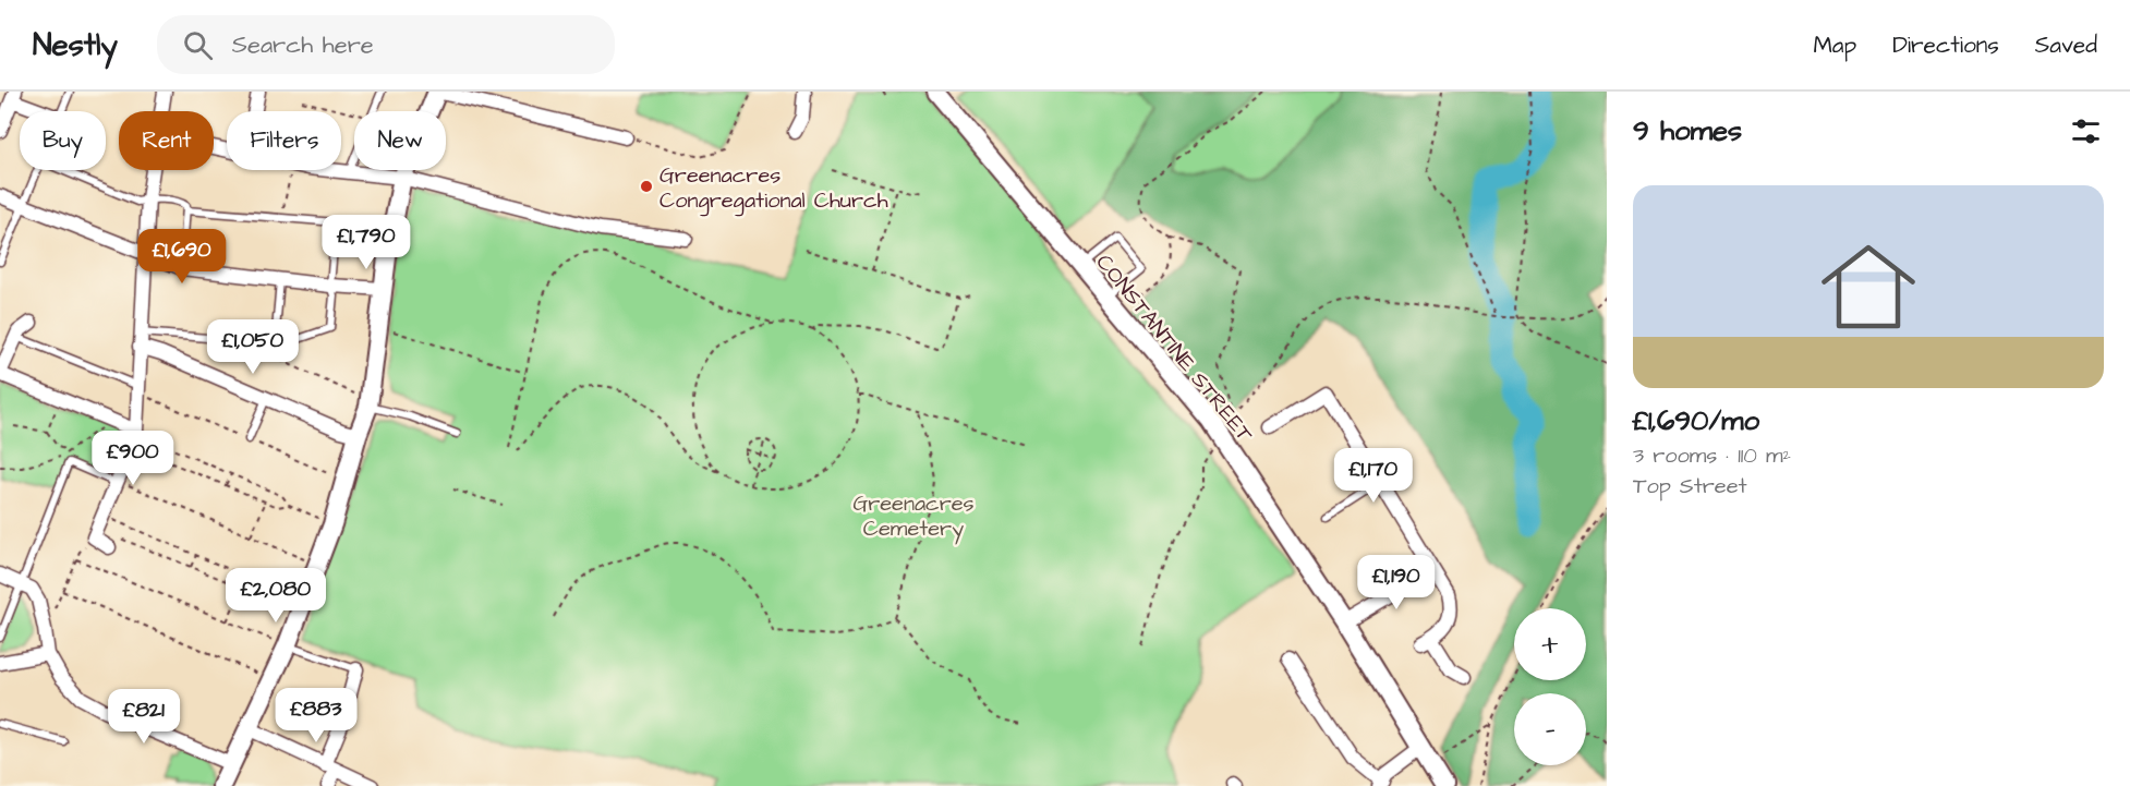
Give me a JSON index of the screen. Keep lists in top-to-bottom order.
{
  "streets": {
    "street": ["CONSTANTINE STREET"]
  },
  "parks": ["Greenacres Cemetery"],
  "places": ["Greenacres Congregational Church"],
  "page": {
    "header": "Nestly",
    "search": "Search here",
    "nav": ["Map", "Directions", "Saved"],
    "heading": "9 homes",
    "chip": [
      "Buy",
      "Rent",
      "Filters",
      "New"
    ],
    "list": [
      {
        "name": "£1,690/mo",
        "note": "3 rooms · 110 m² · Top Street"
      }
    ],
    "price": [
      "£1,790",
      "£1,690",
      "£1,050",
      "£900",
      "£1,170",
      "£1,190",
      "£2,080",
      "£883",
      "£821"
    ],
    "map_buttons": ["+", "−"]
  }
}
